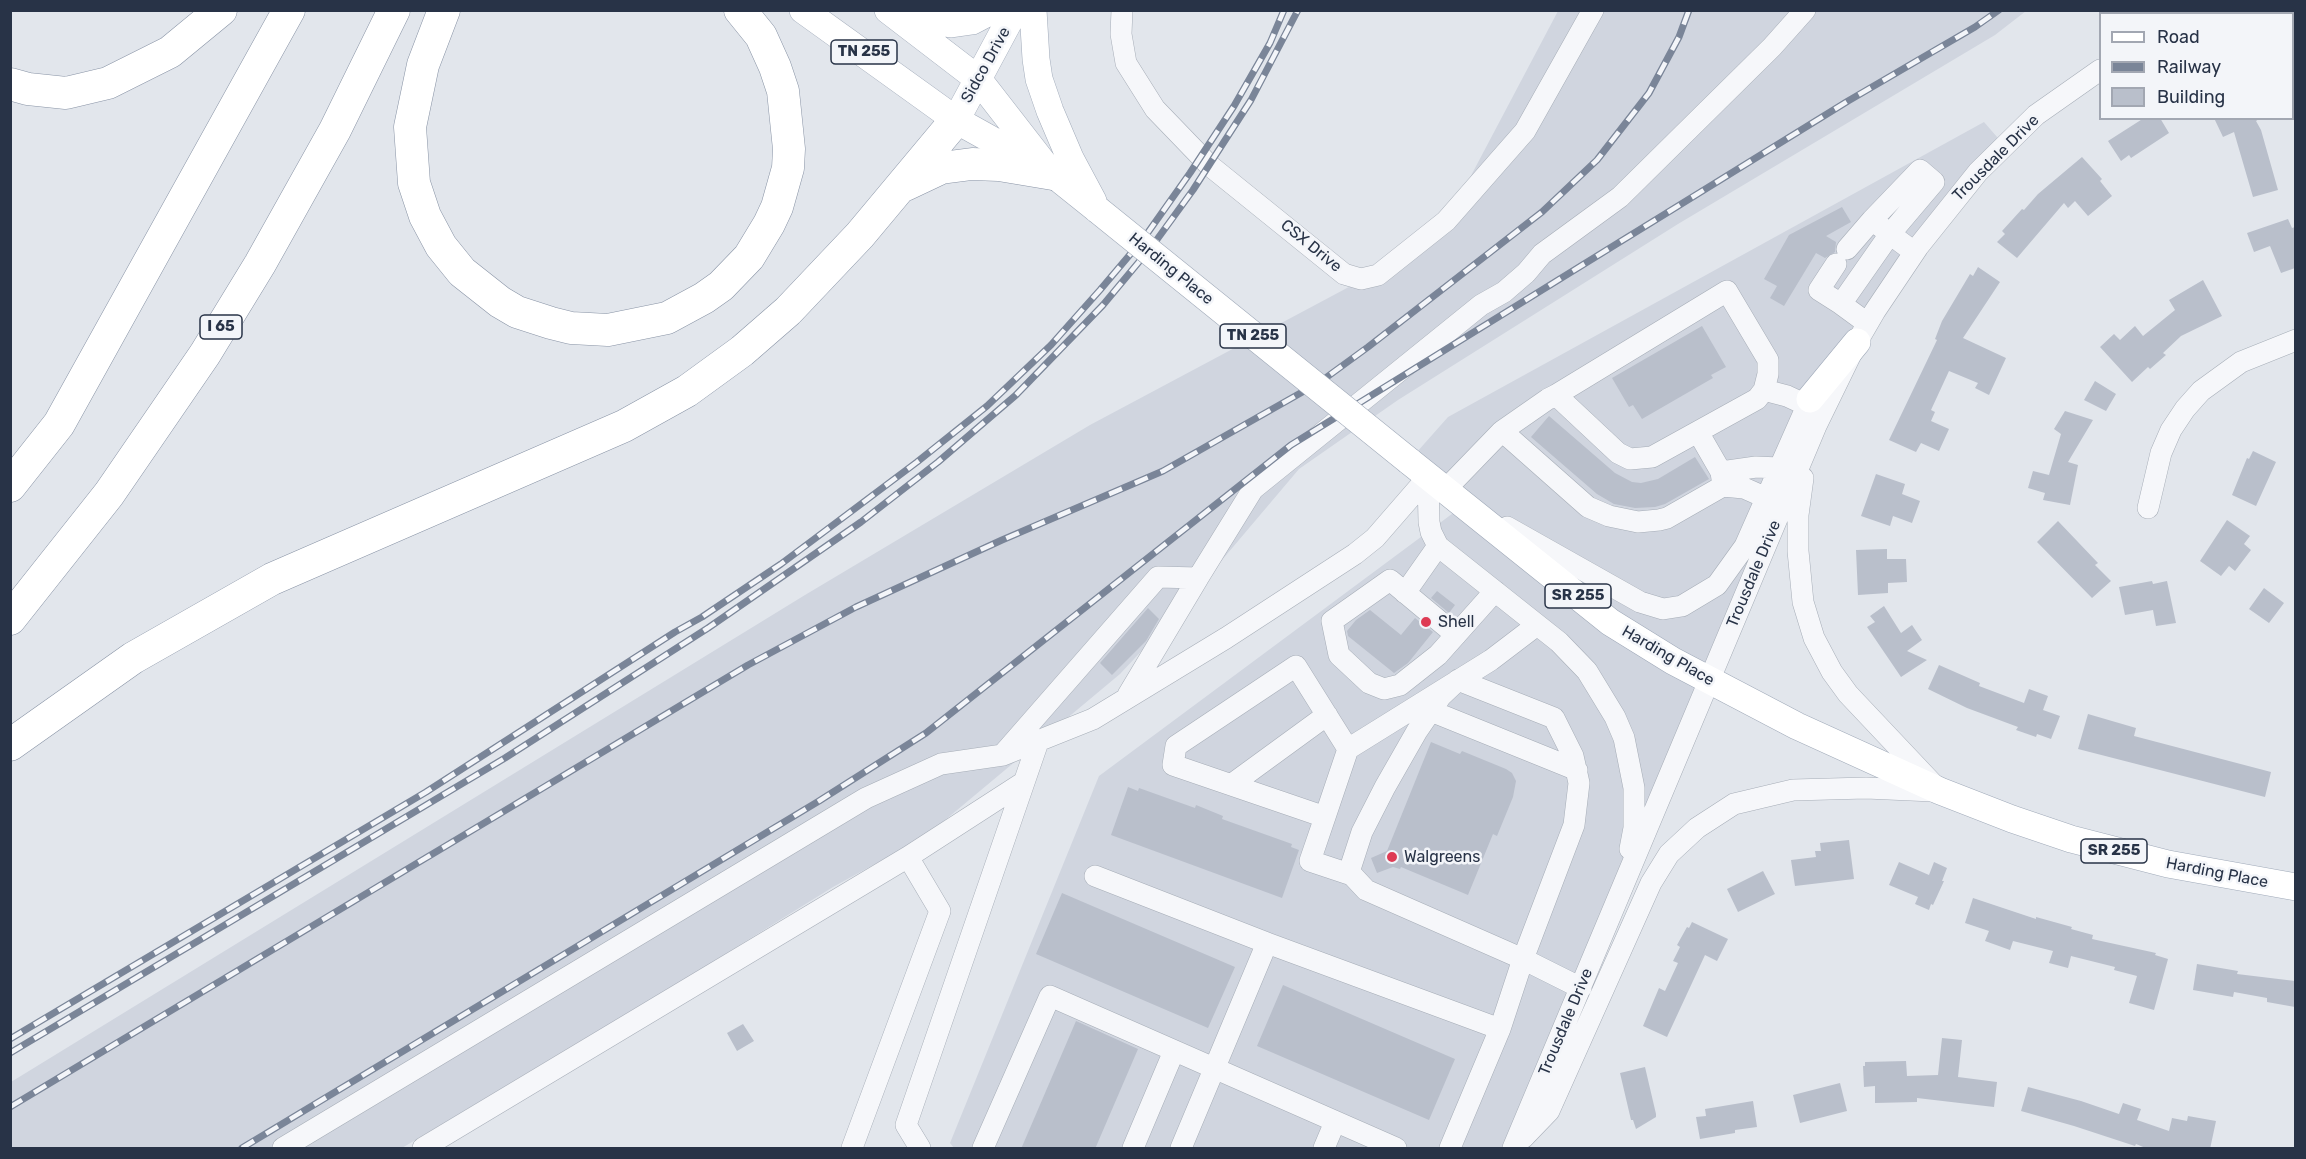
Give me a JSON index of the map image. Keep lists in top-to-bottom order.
{
  "streets": {
    "highway": ["I 65"],
    "main road": [
      "TN 255",
      "Sidco Drive",
      "Harding Place",
      "SR 255"
    ],
    "street": ["Trousdale Drive", "CSX Drive"]
  },
  "crossings": [
    ["TN 255", "Sidco Drive"],
    ["TN 255", "Harding Place"],
    ["Trousdale Drive", "Harding Place"]
  ],
  "places": ["Shell", "Walgreens"],
  "legend": ["Road", "Railway", "Building"]
}
